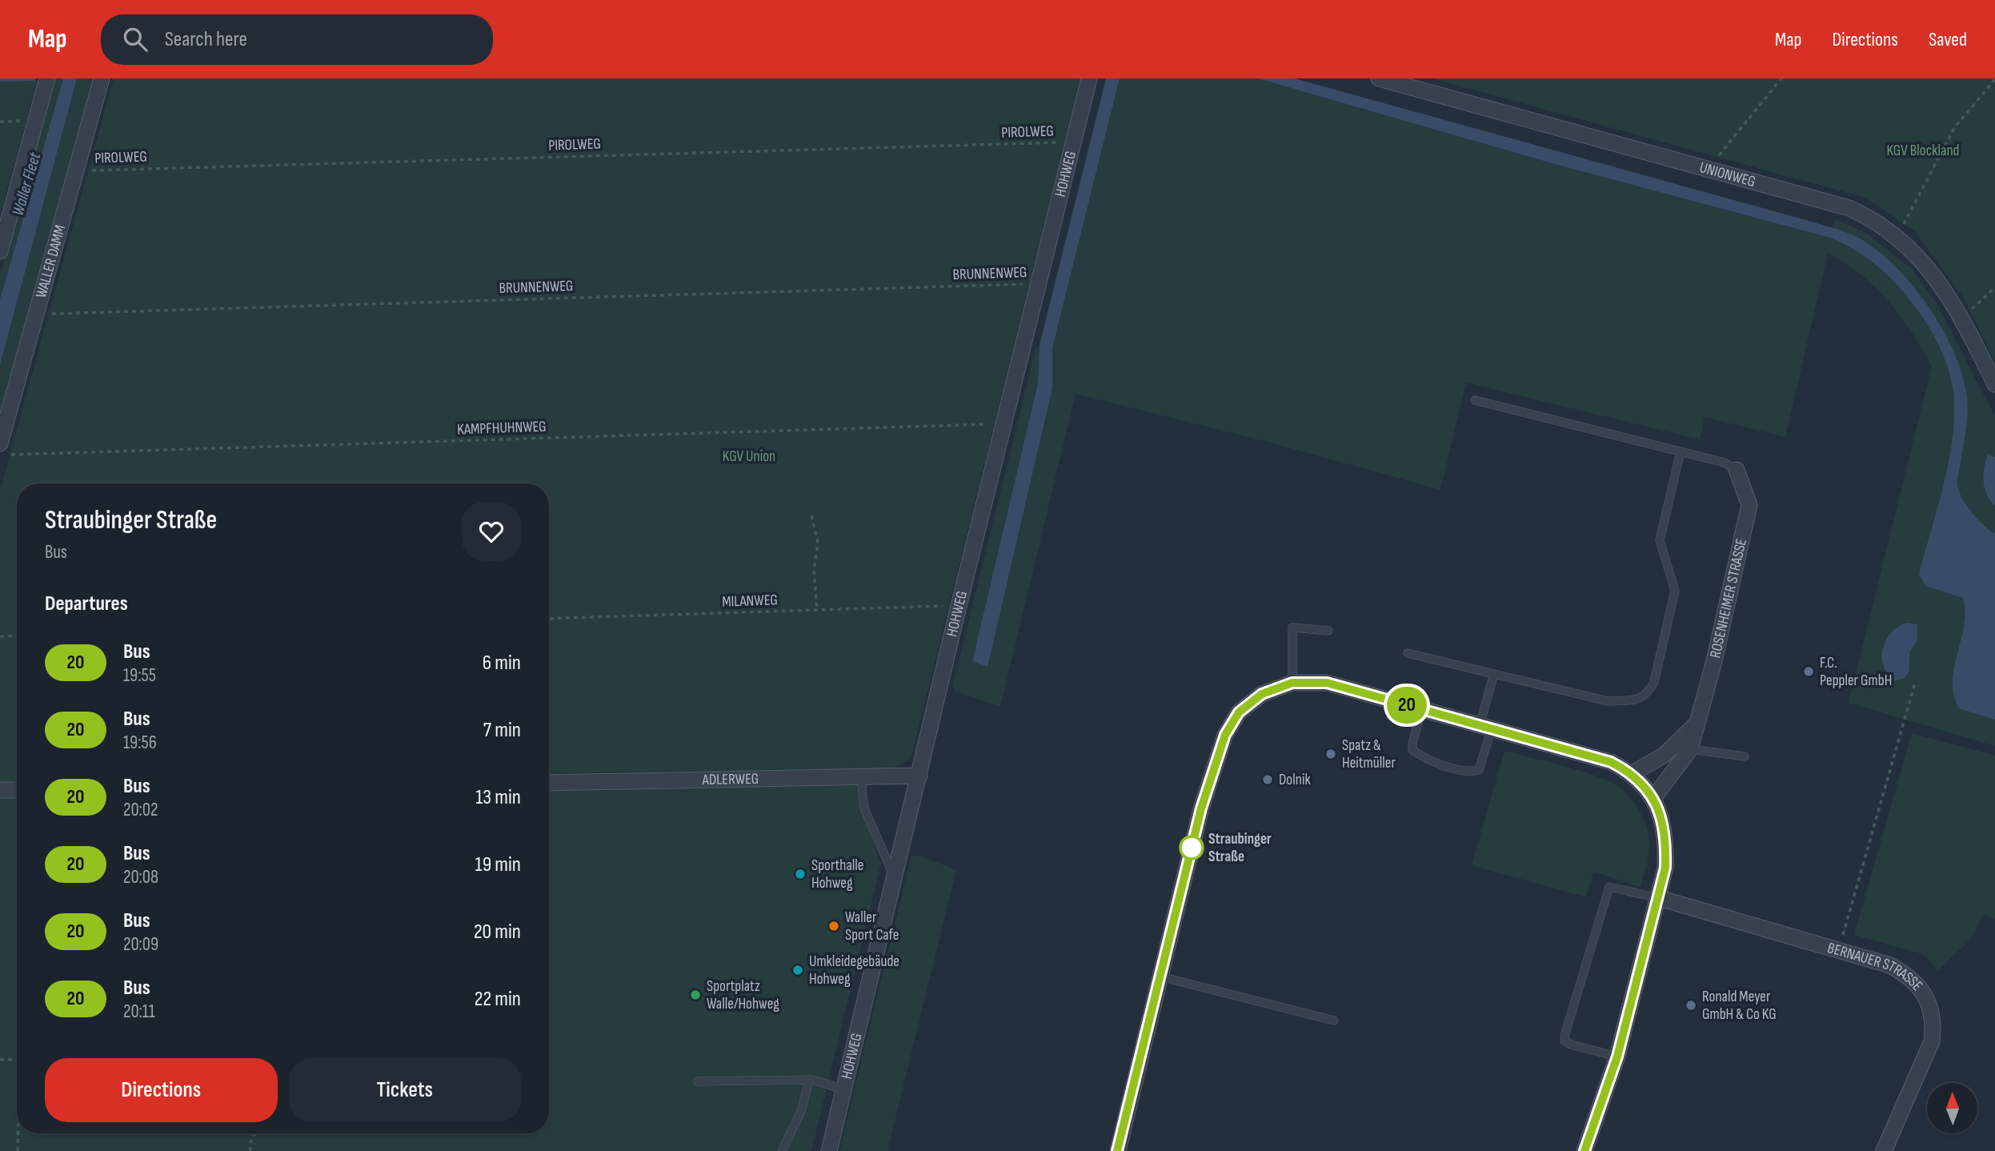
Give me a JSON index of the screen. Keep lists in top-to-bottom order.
{
  "streets": {
    "street": [
      "HOHWEG",
      "UNIONWEG",
      "WALLER DAMM",
      "ROSENHEIMER STRASSE",
      "ADLERWEG",
      "BERNAUER STRASSE"
    ],
    "path": [
      "PIROLWEG",
      "BRUNNENWEG",
      "KAMPFHUHNWEG",
      "MILANWEG"
    ]
  },
  "crossings": [
    ["PIROLWEG", "HOHWEG"],
    ["PIROLWEG", "WALLER DAMM"],
    ["HOHWEG", "BRUNNENWEG"],
    ["HOHWEG", "KAMPFHUHNWEG"],
    ["HOHWEG", "MILANWEG"],
    ["HOHWEG", "ADLERWEG"],
    ["WALLER DAMM", "BRUNNENWEG"],
    ["WALLER DAMM", "KAMPFHUHNWEG"]
  ],
  "water": ["Waller Fleet"],
  "parks": ["KGV Blockland", "KGV Union"],
  "places": [
    "F.C. Peppler GmbH",
    "Spatz & Heitmüller",
    "Dolnik",
    "Straubinger Straße",
    "Sporthalle Hohweg",
    "Waller Sport Cafe",
    "Umkleidegebäude Hohweg",
    "Sportplatz Walle/Hohweg",
    "Ronald Meyer GmbH & Co KG"
  ],
  "lines": ["bus line 20"],
  "north": "top",
  "page": {
    "header": "Map",
    "search": "Search here",
    "nav": ["Map", "Directions", "Saved"],
    "on_map": "20",
    "heading": [
      ["Straubinger Straße", "Bus"],
      "Departures"
    ],
    "list": [
      {
        "mark": "20",
        "name": "Bus",
        "note": "19:55",
        "value": "6 min"
      },
      {
        "mark": "20",
        "name": "Bus",
        "note": "19:56",
        "value": "7 min"
      },
      {
        "mark": "20",
        "name": "Bus",
        "note": "20:02",
        "value": "13 min"
      },
      {
        "mark": "20",
        "name": "Bus",
        "note": "20:08",
        "value": "19 min"
      },
      {
        "mark": "20",
        "name": "Bus",
        "note": "20:09",
        "value": "20 min"
      },
      {
        "mark": "20",
        "name": "Bus",
        "note": "20:11",
        "value": "22 min"
      }
    ],
    "buttons": ["Directions", "Tickets"]
  }
}
